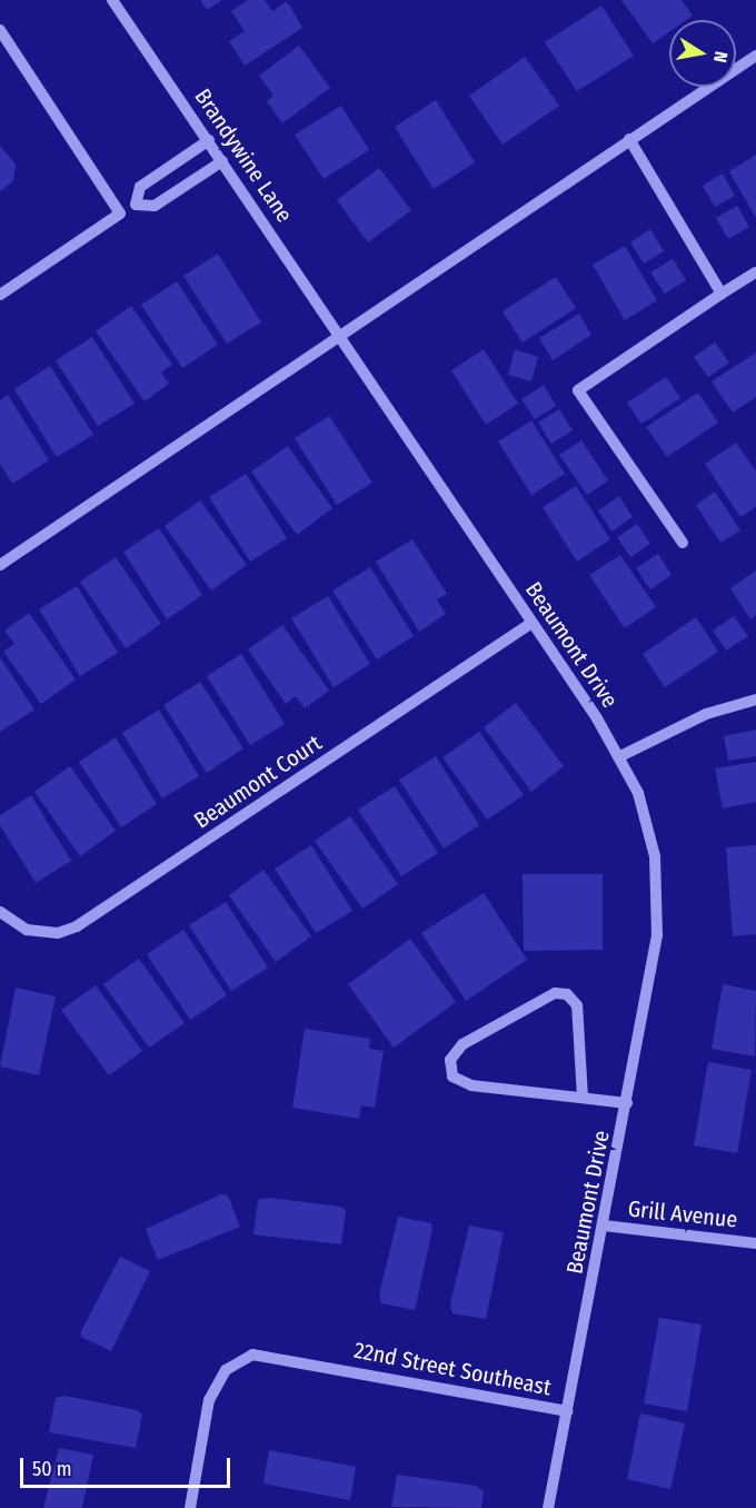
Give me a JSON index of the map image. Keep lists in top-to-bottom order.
{
  "streets": {
    "street": [
      "Brandywine Lane",
      "Beaumont Drive",
      "Beaumont Court",
      "Grill Avenue",
      "22nd Street Southeast"
    ]
  },
  "crossings": [
    ["Brandywine Lane", "Beaumont Drive"],
    ["Beaumont Drive", "Beaumont Court"],
    ["Beaumont Drive", "Grill Avenue"],
    ["Beaumont Drive", "22nd Street Southeast"]
  ],
  "scale_bar": "50 m",
  "north": "right"
}
